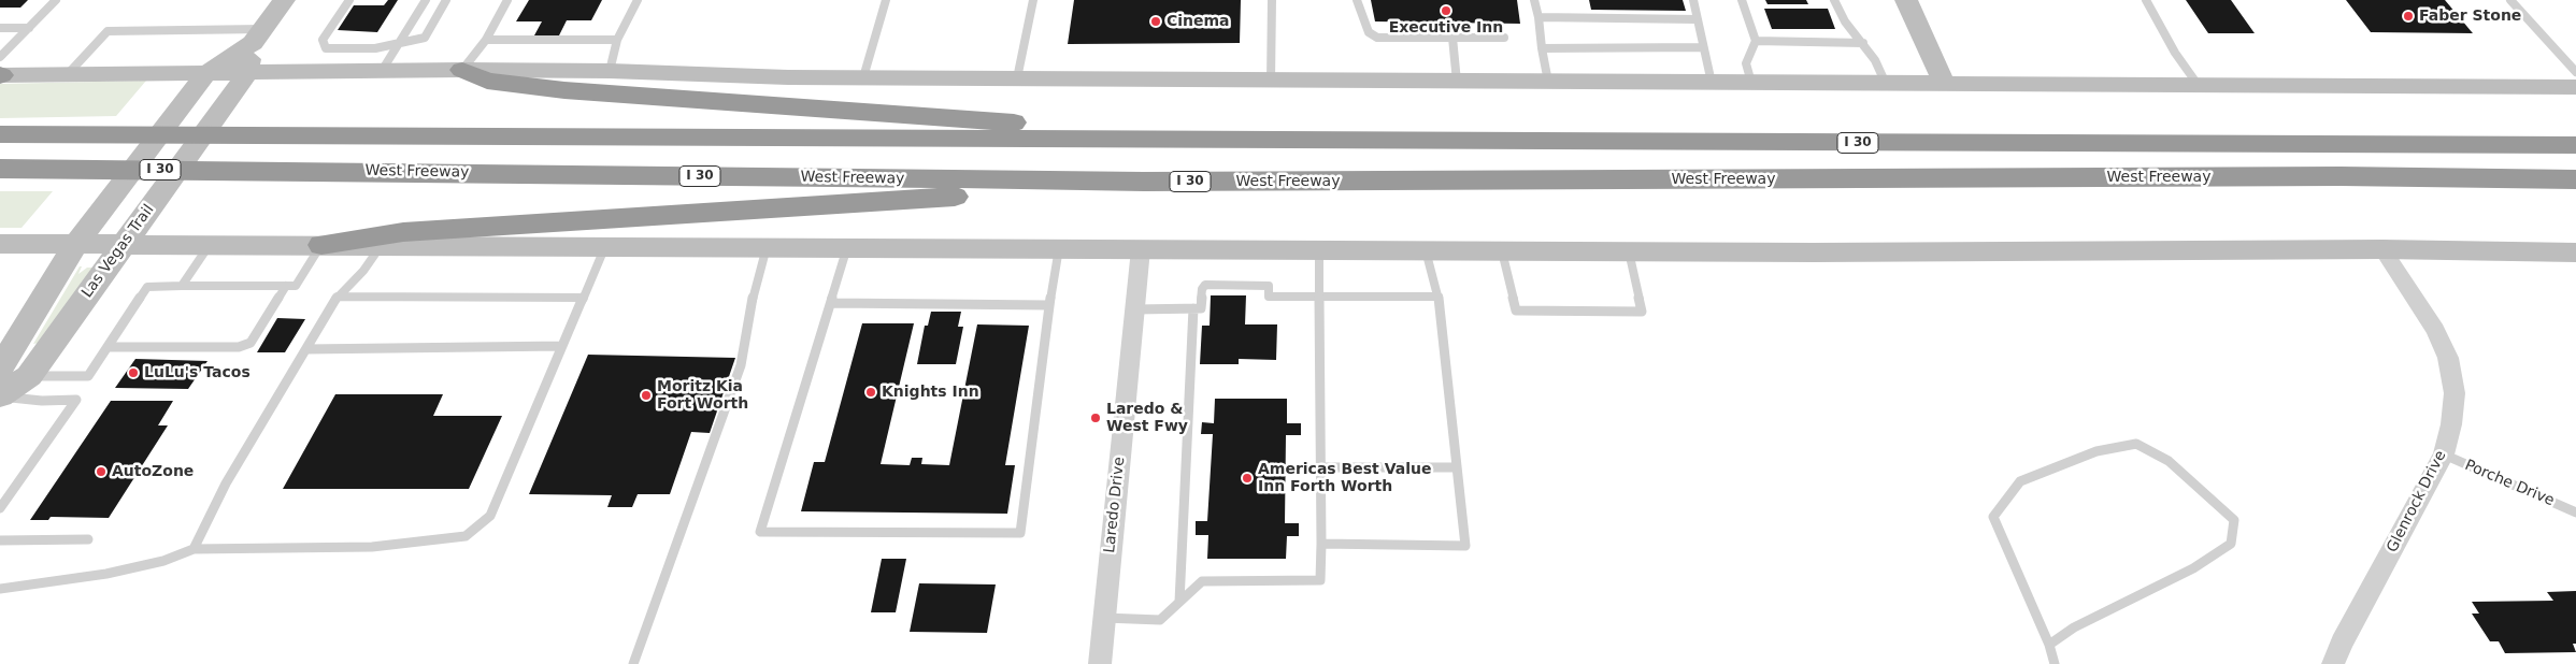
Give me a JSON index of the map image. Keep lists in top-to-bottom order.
{
  "streets": {
    "highway": ["I 30", "West Freeway"],
    "main road": ["Las Vegas Trail"],
    "street": ["Glenrock Drive", "Laredo Drive"],
    "lane": ["Porche Drive"]
  },
  "crossings": [
    ["Porche Drive", "Glenrock Drive"]
  ],
  "places": [
    "Executive Inn",
    "Faber Stone",
    "Cinema",
    "LuLu's Tacos",
    "Knights Inn",
    "Moritz Kia Fort Worth",
    "Laredo & West Fwy",
    "AutoZone",
    "Americas Best Value Inn Forth Worth"
  ]
}
